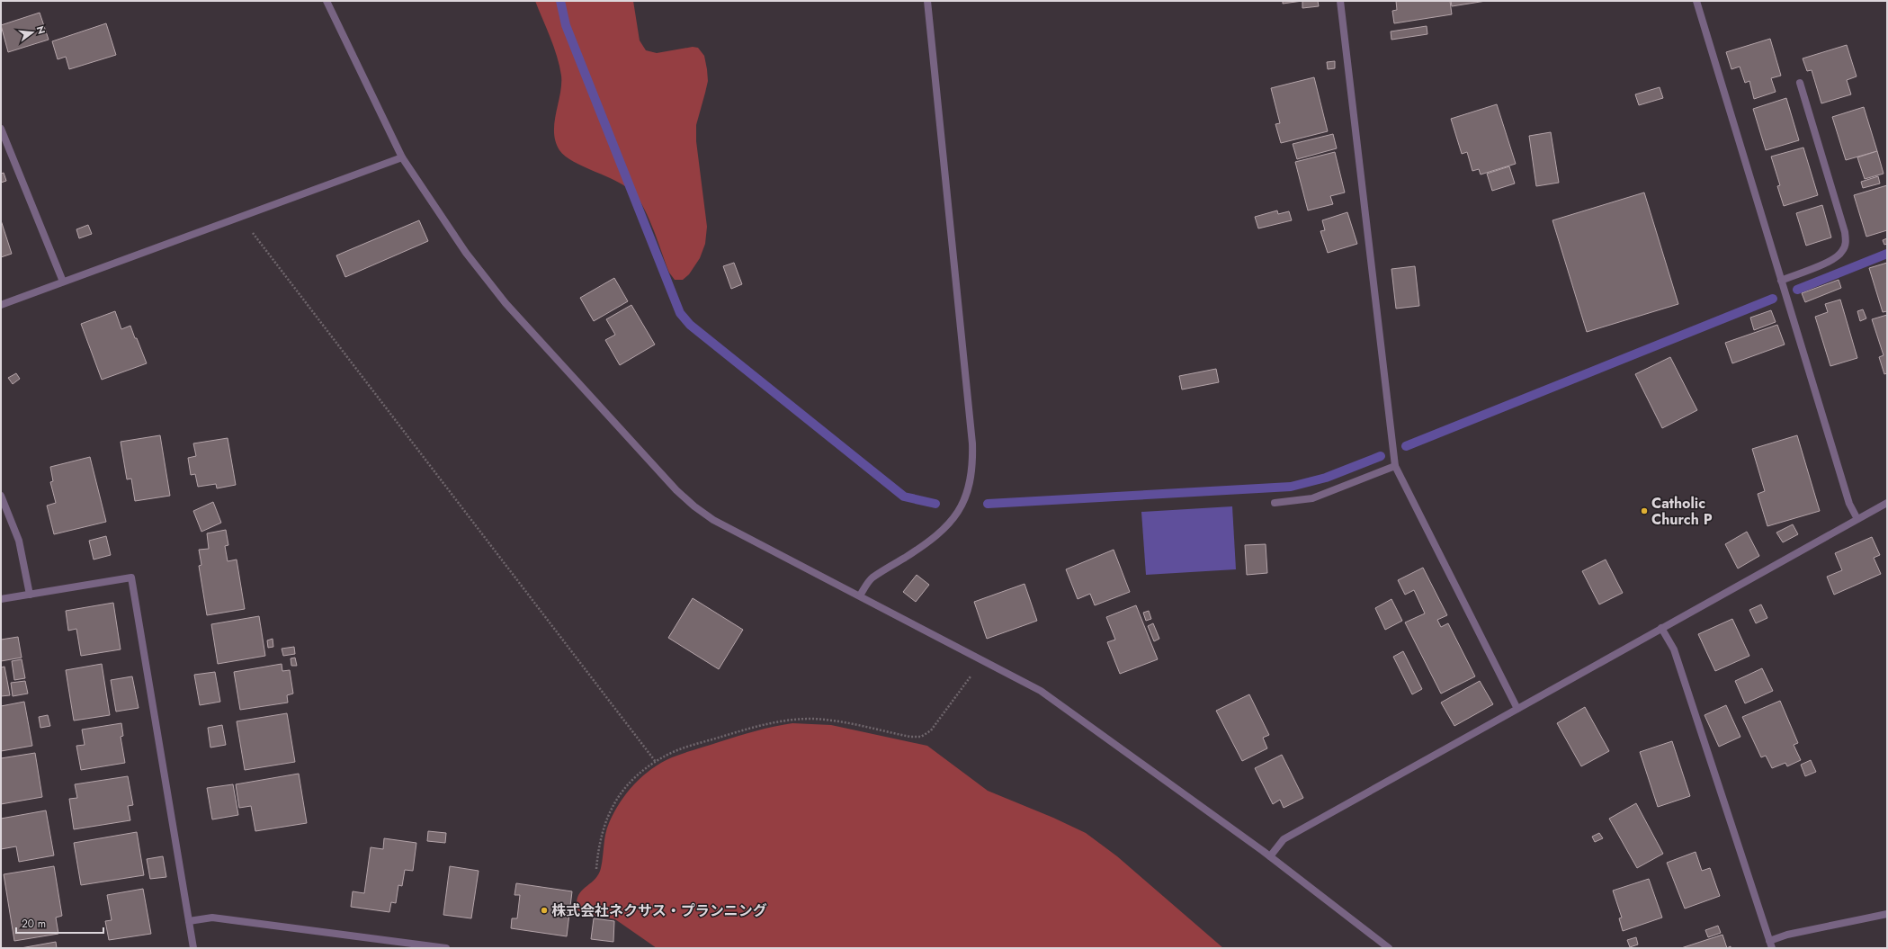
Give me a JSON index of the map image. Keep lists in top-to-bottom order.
{
  "places": ["Catholic Church P", "株式会社ネクサス・プランニング"],
  "scale_bar": "20 m",
  "north": "right"
}
